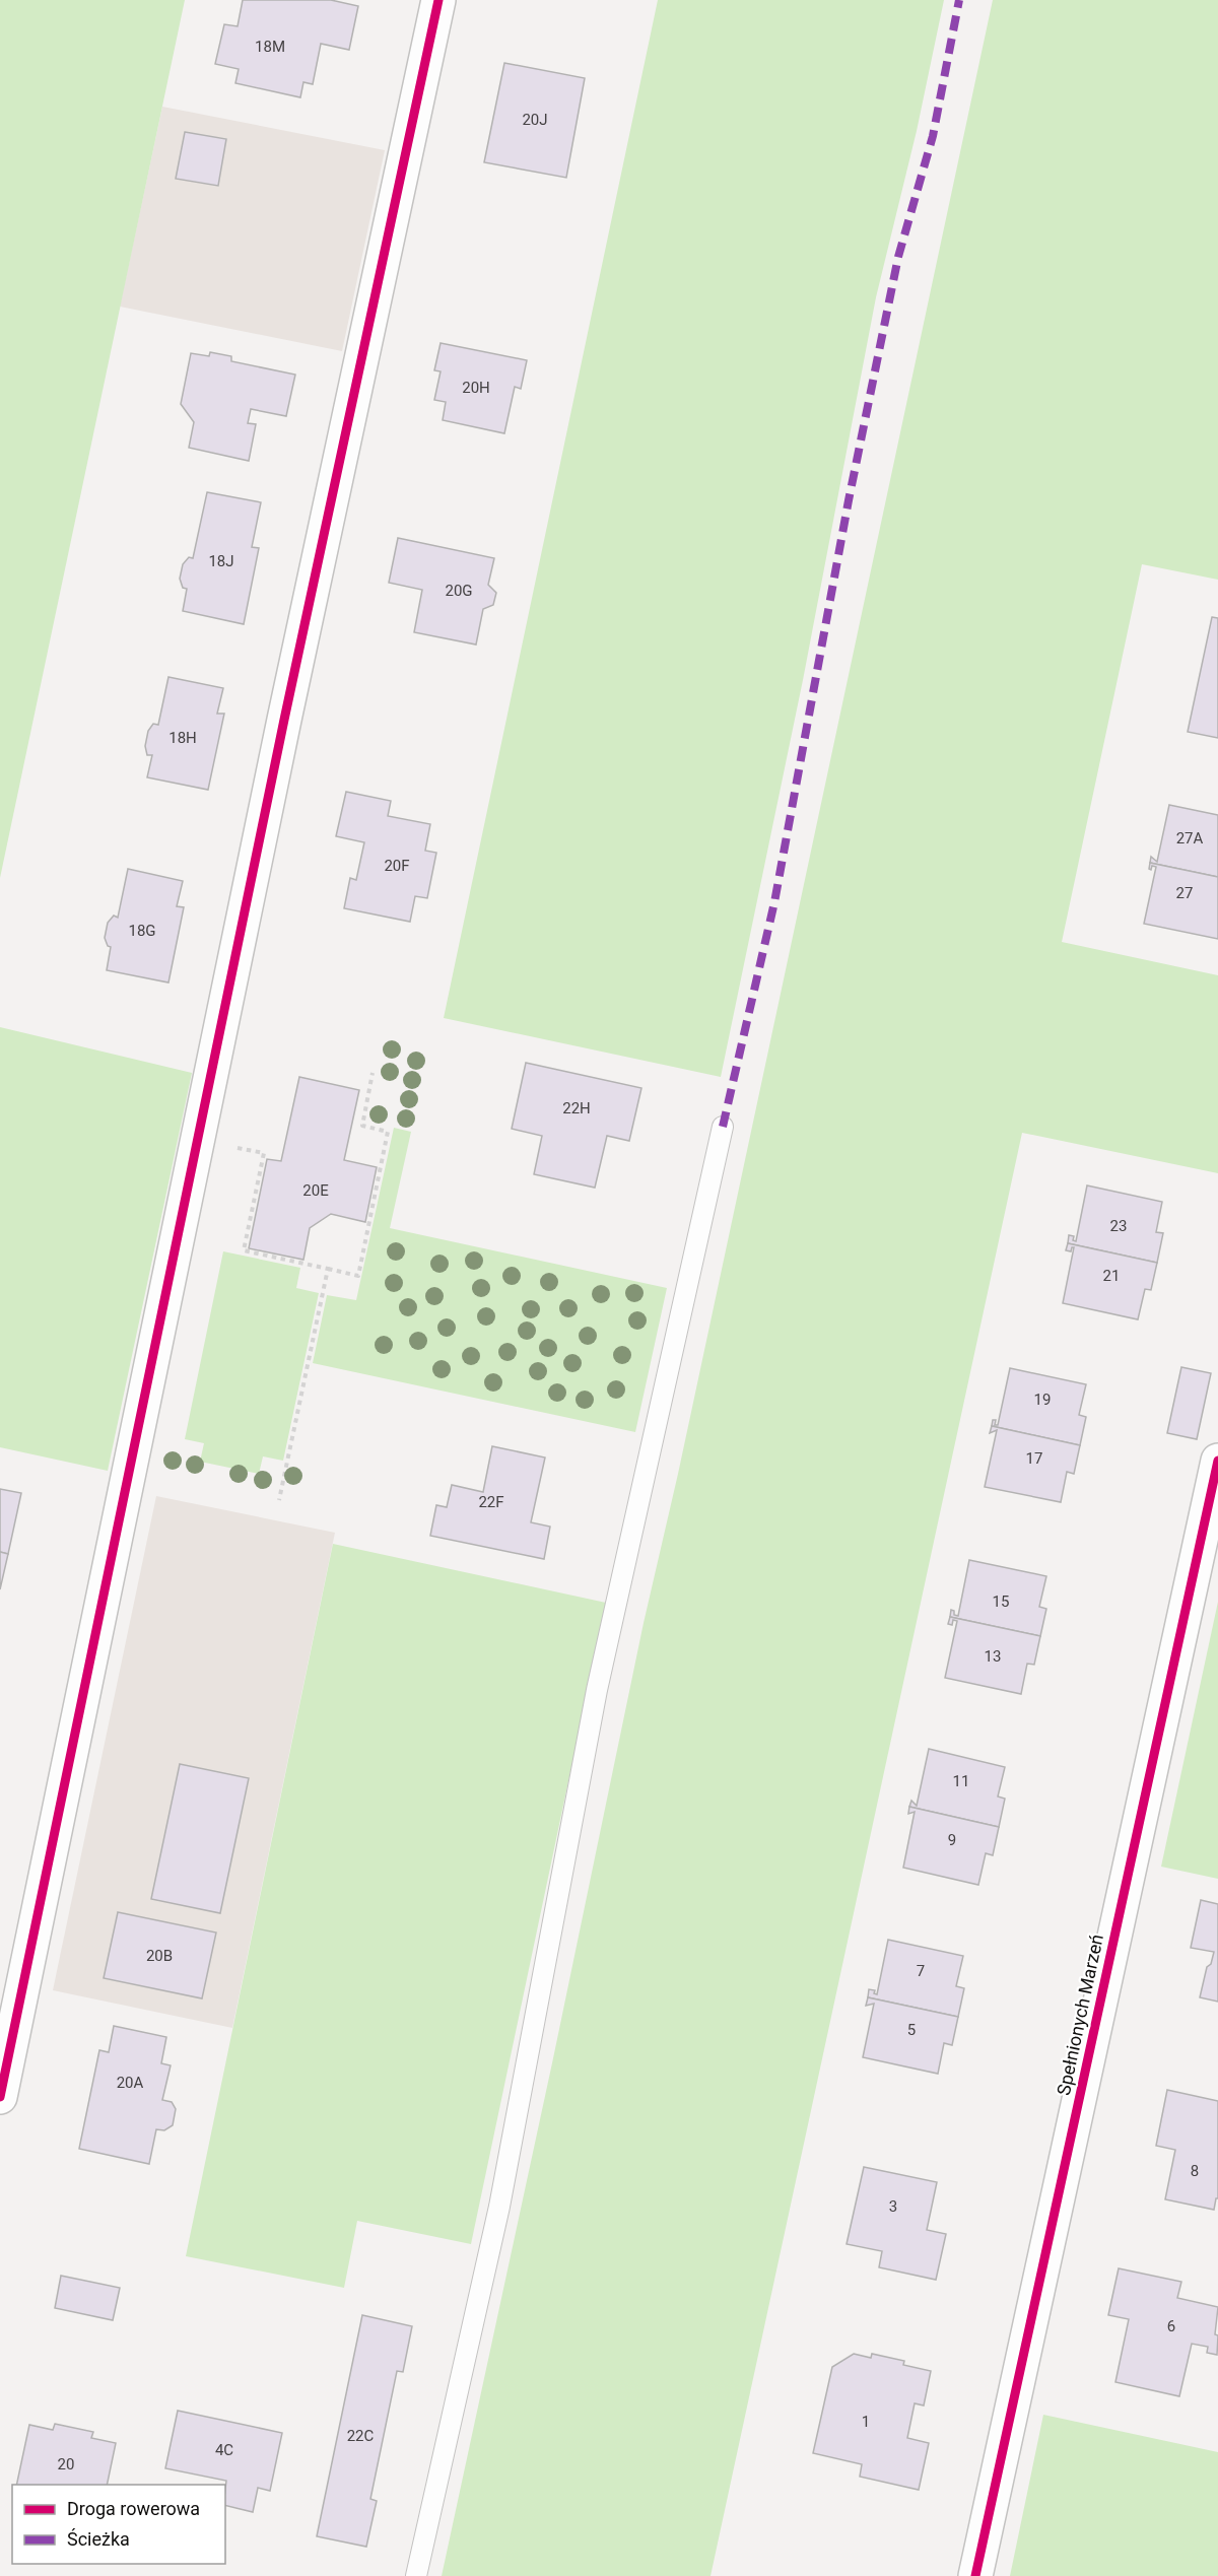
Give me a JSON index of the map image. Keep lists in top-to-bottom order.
{
  "streets": {
    "street": ["Spełnionych Marzeń"]
  },
  "house_numbers": [
    "18M",
    "20J",
    "20H",
    "18J",
    "20G",
    "18H",
    "27A",
    "20F",
    "27",
    "18G",
    "22H",
    "20E",
    "23",
    "21",
    "19",
    "17",
    "22F",
    "15",
    "13",
    "11",
    "9",
    "20B",
    "7",
    "5",
    "20A",
    "8",
    "3",
    "6",
    "1",
    "22C",
    "4C",
    "20"
  ],
  "legend": ["Droga rowerowa", "Ścieżka"]
}
